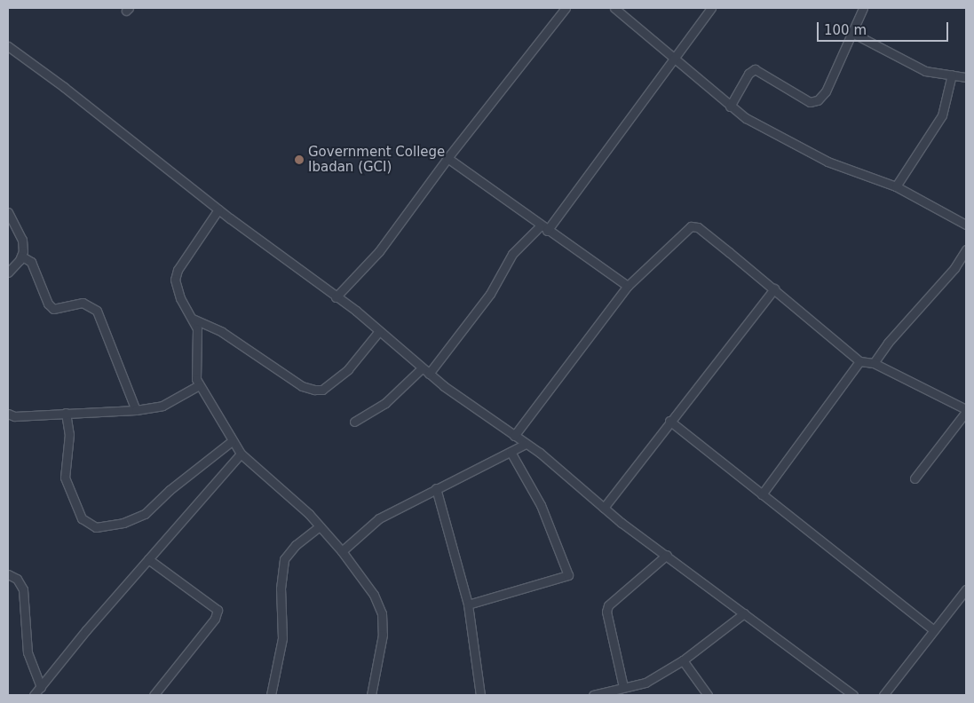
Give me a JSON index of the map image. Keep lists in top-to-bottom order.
{
  "places": ["Government College Ibadan (GCI)"],
  "scale_bar": "100 m"
}
